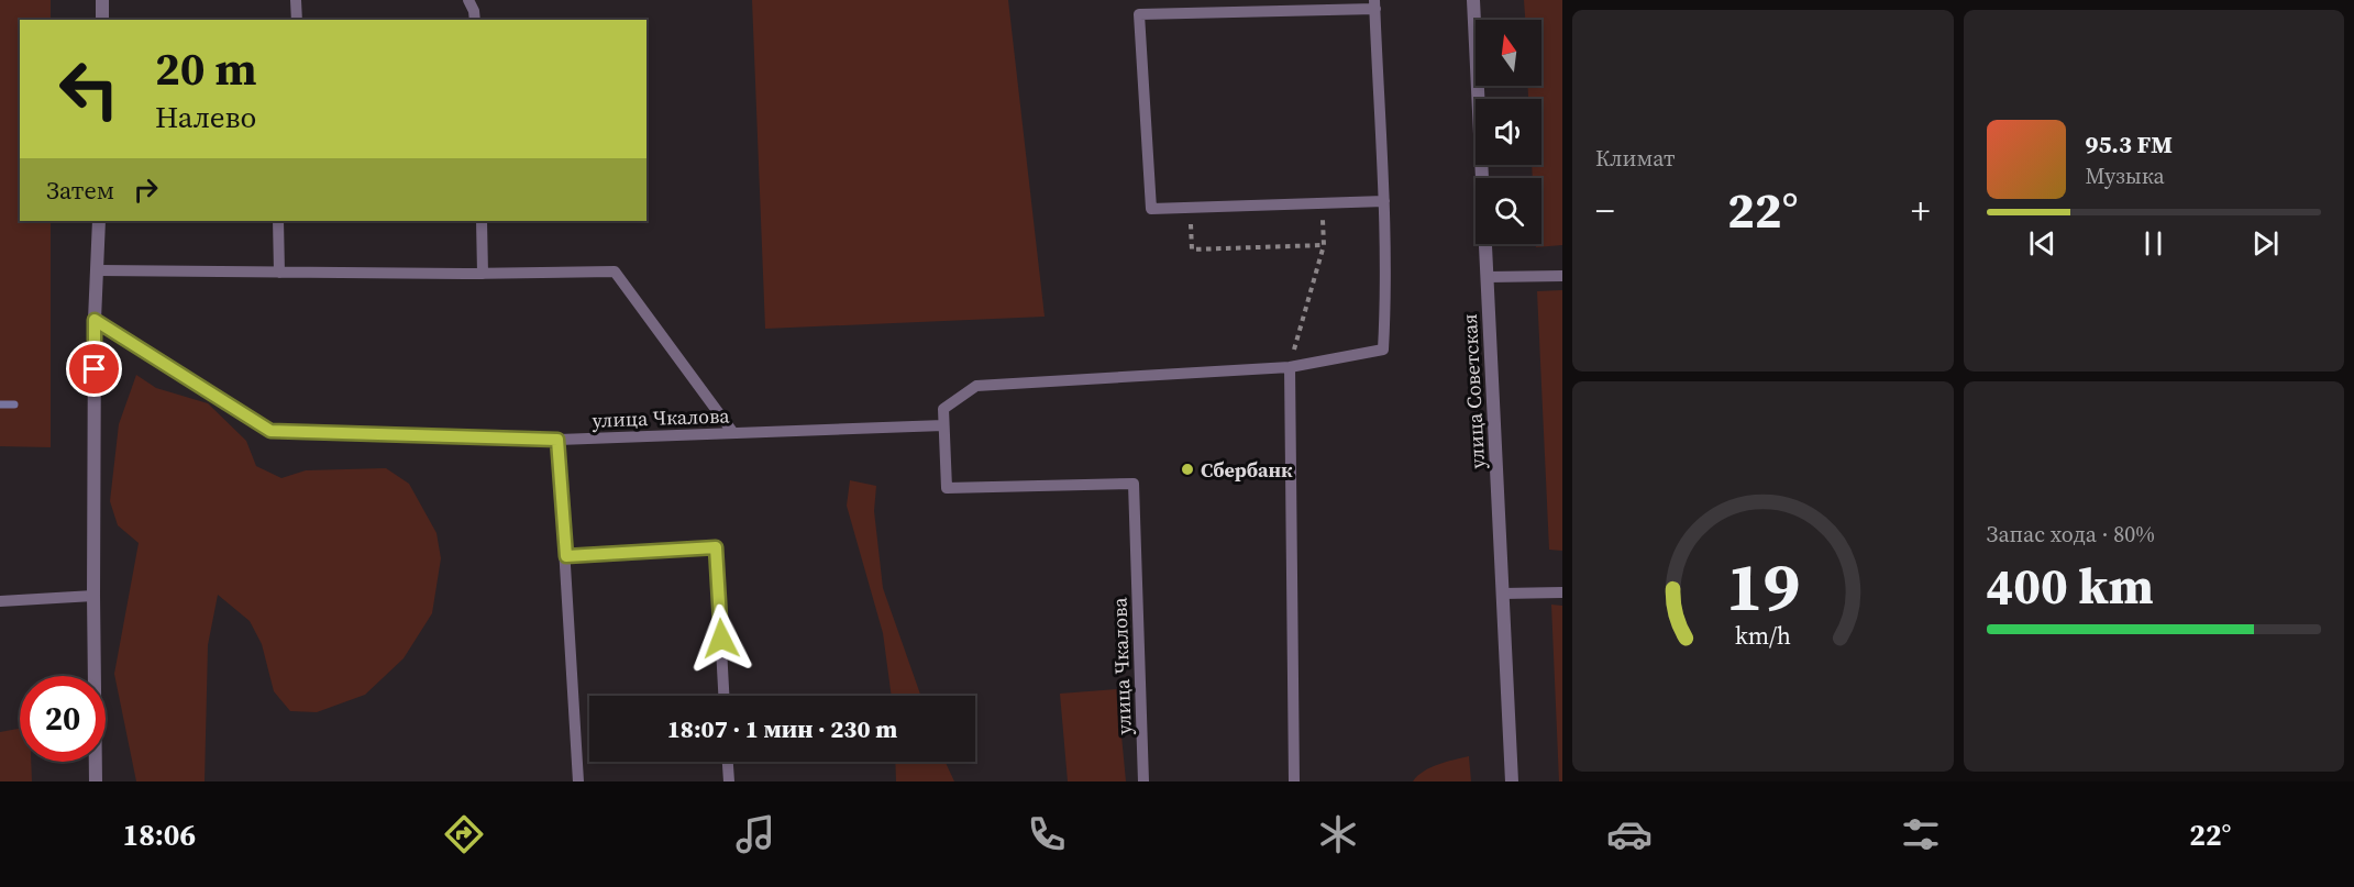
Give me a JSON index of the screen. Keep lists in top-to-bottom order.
{
  "streets": {
    "street": ["улица Советская"],
    "lane": ["улица Чкалова"]
  },
  "places": ["Сбербанк"],
  "north": "top",
  "page": {
    "tile": [
      "Климат",
      ["Запас хода · 80%", "400 km"]
    ],
    "turn": ["20 m", "Налево"],
    "song": ["95.3 FM", "Музыка"],
    "then": "Затем",
    "heat": ["−", "22°", "+"],
    "limit": "20",
    "trip": "18:07 · 1 мин · 230 m",
    "tabs": ["18:06", "22°"],
    "gauge": ["19", "km/h"]
  }
}
